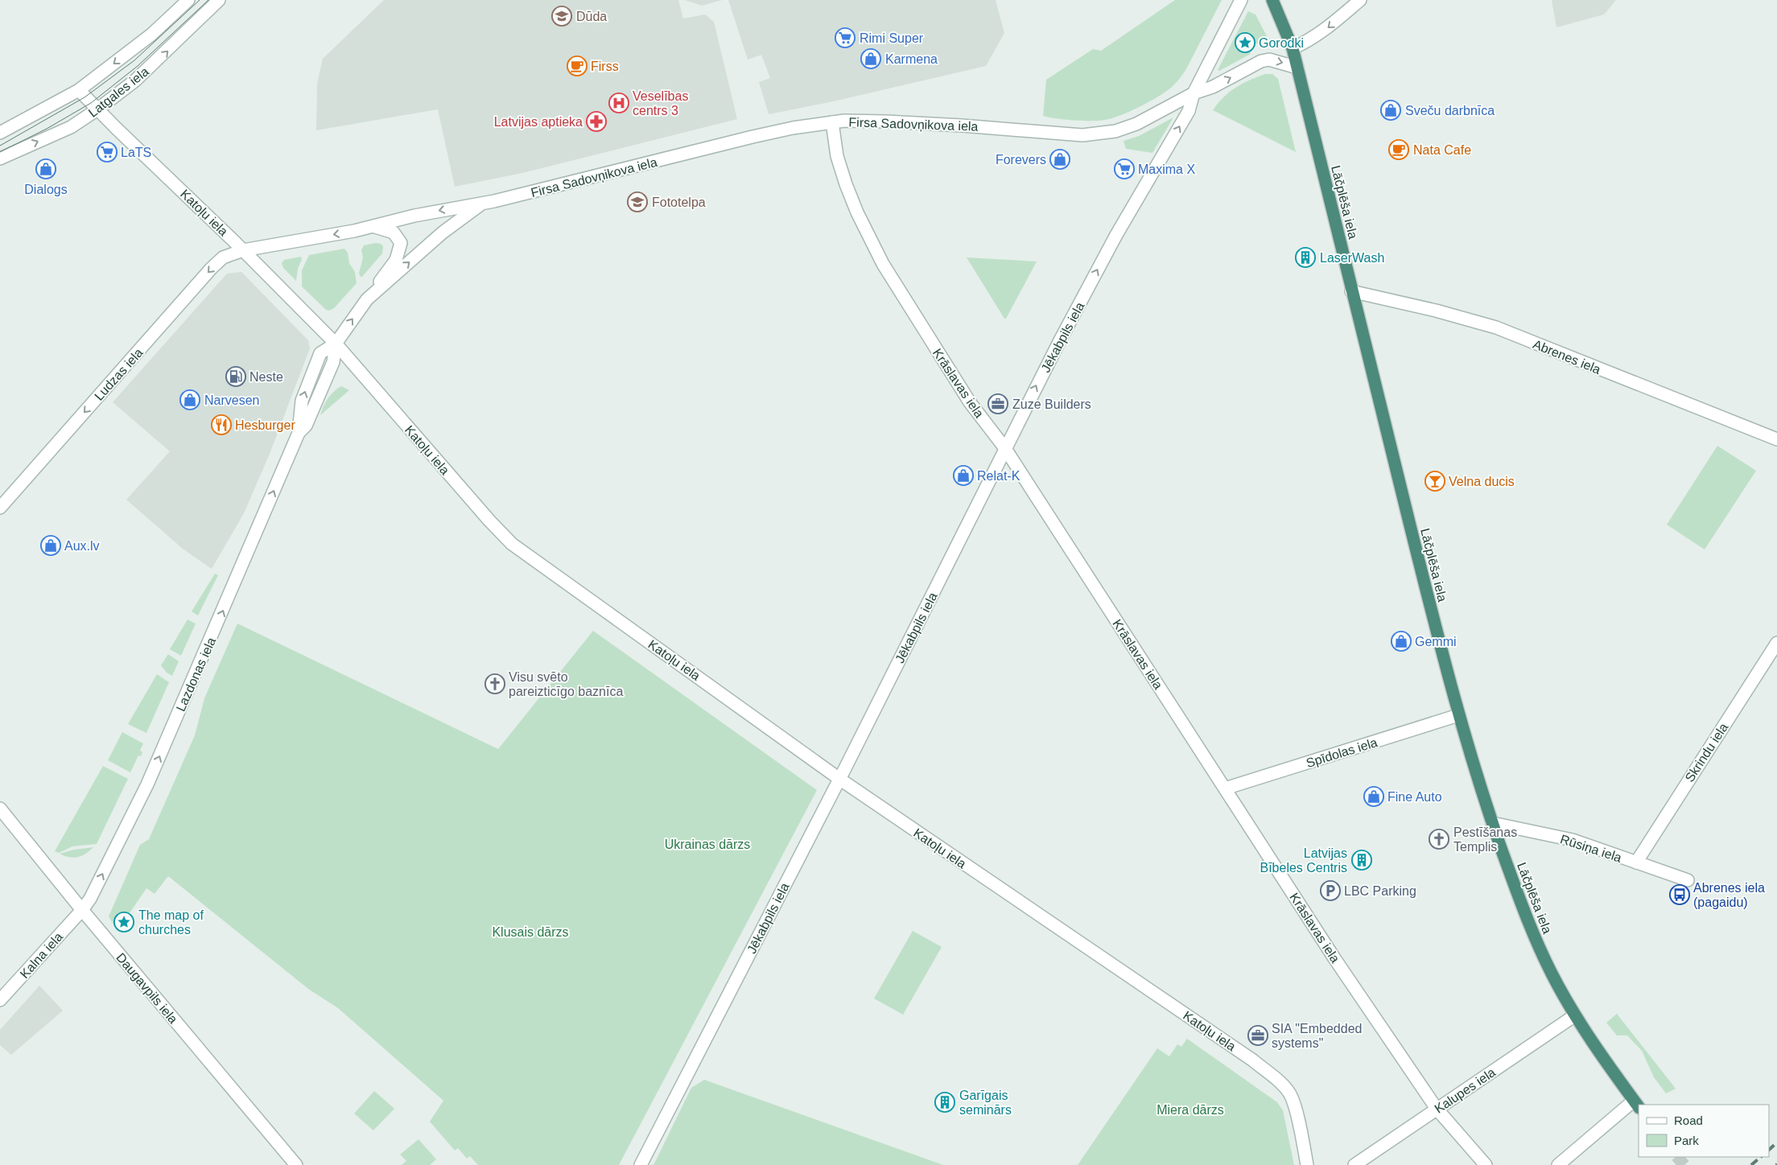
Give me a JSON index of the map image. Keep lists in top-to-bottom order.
{
  "streets": {
    "highway": ["Lāčplēša iela"],
    "street": [
      "Latgales iela",
      "Firsa Sadovņikova iela",
      "Katoļu iela",
      "Jēkabpils iela",
      "Abrenes iela",
      "Ludzas iela",
      "Krāslavas iela",
      "Lazdonas iela",
      "Spīdolas iela",
      "Skrindu iela",
      "Rūsiņa iela",
      "Kalna iela",
      "Daugavpils iela",
      "Kalupes iela"
    ]
  },
  "crossings": [
    ["Latgales iela", "Katoļu iela"],
    ["Firsa Sadovņikova iela", "Lāčplēša iela"],
    ["Firsa Sadovņikova iela", "Katoļu iela"],
    ["Firsa Sadovņikova iela", "Jēkabpils iela"],
    ["Firsa Sadovņikova iela", "Ludzas iela"],
    ["Firsa Sadovņikova iela", "Krāslavas iela"],
    ["Firsa Sadovņikova iela", "Lazdonas iela"],
    ["Lāčplēša iela", "Abrenes iela"],
    ["Lāčplēša iela", "Spīdolas iela"],
    ["Lāčplēša iela", "Rūsiņa iela"],
    ["Lāčplēša iela", "Kalupes iela"],
    ["Katoļu iela", "Jēkabpils iela"],
    ["Katoļu iela", "Ludzas iela"],
    ["Katoļu iela", "Lazdonas iela"],
    ["Jēkabpils iela", "Krāslavas iela"],
    ["Krāslavas iela", "Spīdolas iela"],
    ["Krāslavas iela", "Kalupes iela"],
    ["Lazdonas iela", "Kalna iela"],
    ["Lazdonas iela", "Daugavpils iela"],
    ["Skrindu iela", "Rūsiņa iela"],
    ["Kalna iela", "Daugavpils iela"]
  ],
  "one_way": ["Ludzas iela", "Lazdonas iela"],
  "parks": ["Ukrainas dārzs", "Klusais dārzs", "Miera dārzs"],
  "places": {
    "school or university": ["Dūda", "Fototelpa"],
    "supermarket": ["Rimi Super", "LaTS", "Maxima X"],
    "place": ["Gorodki", "The map of churches"],
    "shop": [
      "Karmena",
      "Sveču darbnīca",
      "Forevers",
      "Dialogs",
      "Narvesen",
      "Relat-K",
      "Aux.lv",
      "Gemmi",
      "Fine Auto"
    ],
    "cafe": ["Firss", "Nata Cafe"],
    "hospital": ["Veselības centrs 3"],
    "pharmacy": ["Latvijas aptieka"],
    "building": ["LaserWash", "Latvijas Bībeles Centris", "Garīgais seminārs"],
    "fuel station": ["Neste"],
    "office": ["Zuze Builders", "SIA \"Embedded systems\""],
    "restaurant": ["Hesburger"],
    "bar": ["Velna ducis"],
    "church": ["Visu svēto pareizticīgo baznīca", "Pestīšanas Templis"],
    "parking": ["LBC Parking"],
    "bus stop": ["Abrenes iela (pagaidu)"]
  },
  "legend": ["Road", "Park"]
}
